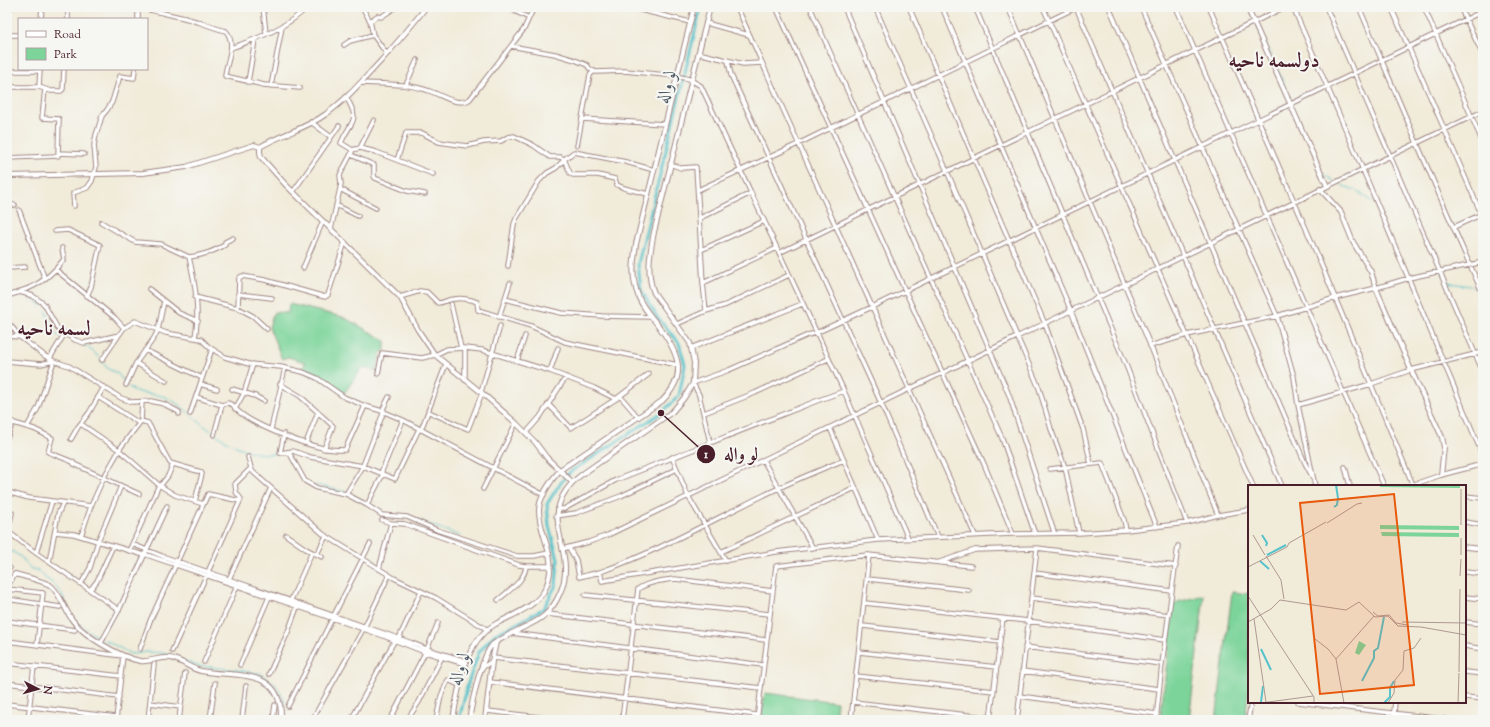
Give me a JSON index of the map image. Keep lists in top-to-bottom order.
{
  "districts": ["دولسمه ناحیه", "لسمه ناحیه"],
  "water": ["لو واله"],
  "places": ["لو واله"],
  "legend": ["Road", "Park"],
  "north": "right"
}
